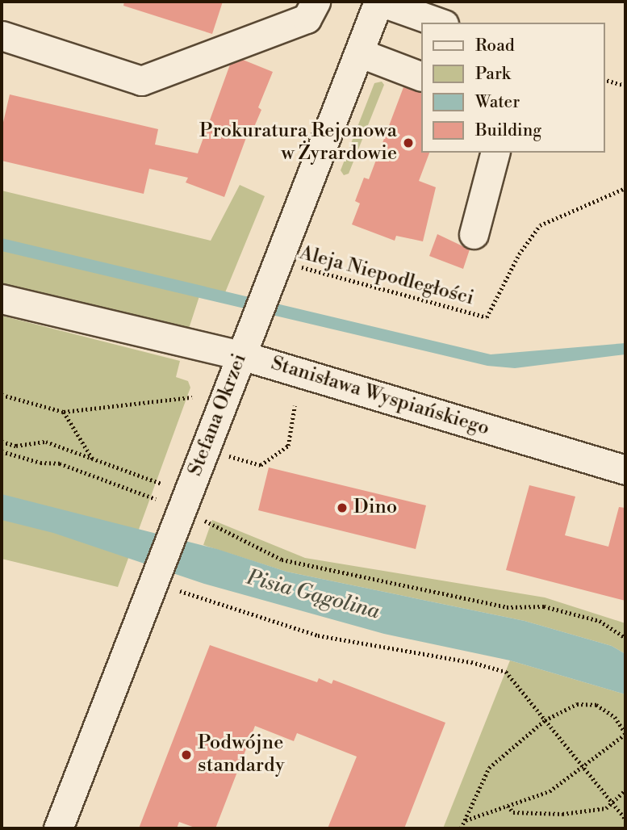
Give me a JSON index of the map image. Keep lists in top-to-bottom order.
{
  "streets": {
    "street": ["Stanisława Wyspiańskiego", "Stefana Okrzei"],
    "path": ["Aleja Niepodległości"]
  },
  "crossings": [
    ["Aleja Niepodległości", "Stefana Okrzei"],
    ["Stanisława Wyspiańskiego", "Stefana Okrzei"]
  ],
  "water": ["Pisia Gągolina"],
  "places": ["Prokuratura Rejonowa w Żyrardowie", "Dino", "Podwójne standardy"],
  "legend": [
    "Road",
    "Park",
    "Water",
    "Building"
  ]
}
